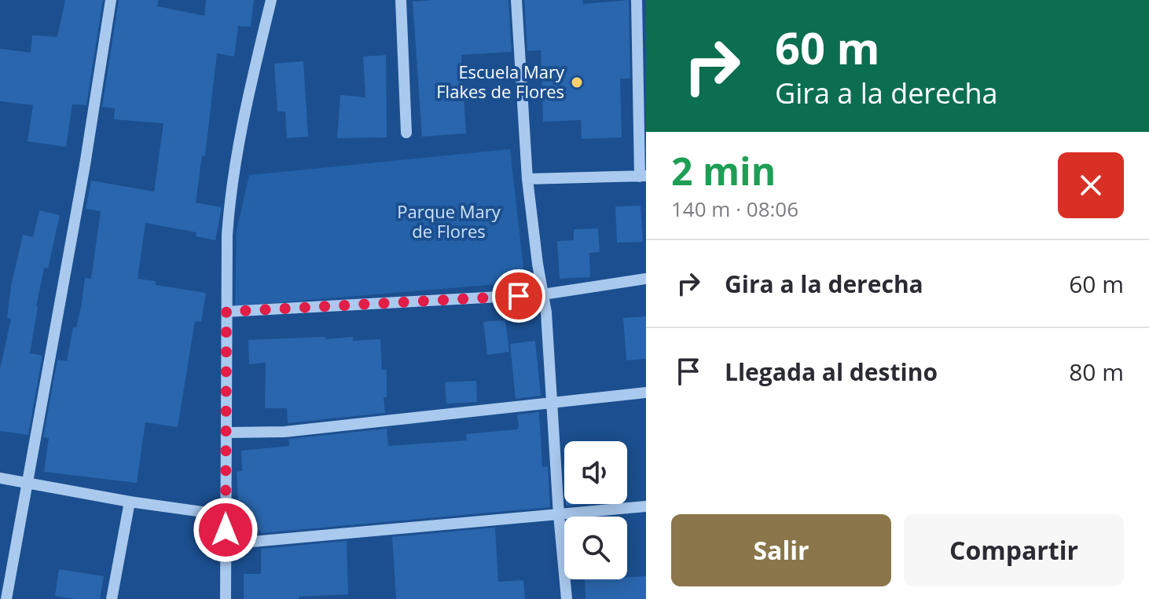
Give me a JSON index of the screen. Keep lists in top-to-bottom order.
{
  "parks": ["Parque Mary de Flores"],
  "places": ["Escuela Mary Flakes de Flores"],
  "page": {
    "turn": ["60 m", "Gira a la derecha"],
    "heading": ["2 min", "140 m · 08:06"],
    "list": [
      {
        "name": "Gira a la derecha",
        "value": "60 m"
      },
      {
        "name": "Llegada al destino",
        "value": "80 m"
      }
    ],
    "buttons": ["Salir", "Compartir"]
  }
}
